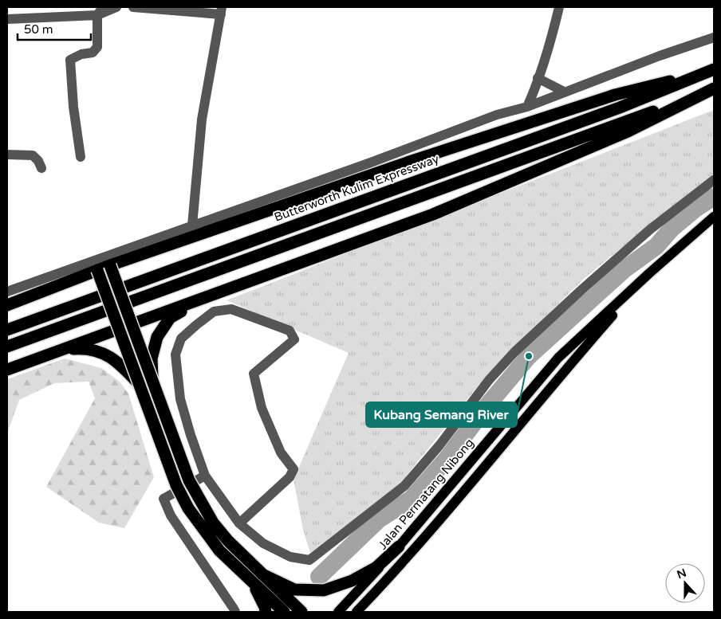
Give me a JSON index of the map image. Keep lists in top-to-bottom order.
{
  "streets": {
    "highway": ["Butterworth Kulim Expressway"],
    "main road": ["Jalan Permatang Nibong"]
  },
  "places": ["Kubang Semang River"],
  "scale_bar": "50 m",
  "north": "top"
}
